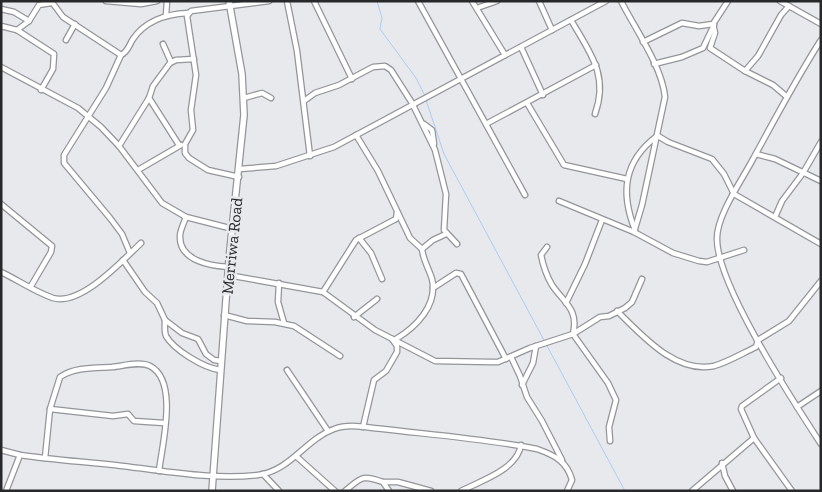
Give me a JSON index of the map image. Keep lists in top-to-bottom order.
{
  "streets": {
    "street": ["Merriwa Road"]
  }
}
